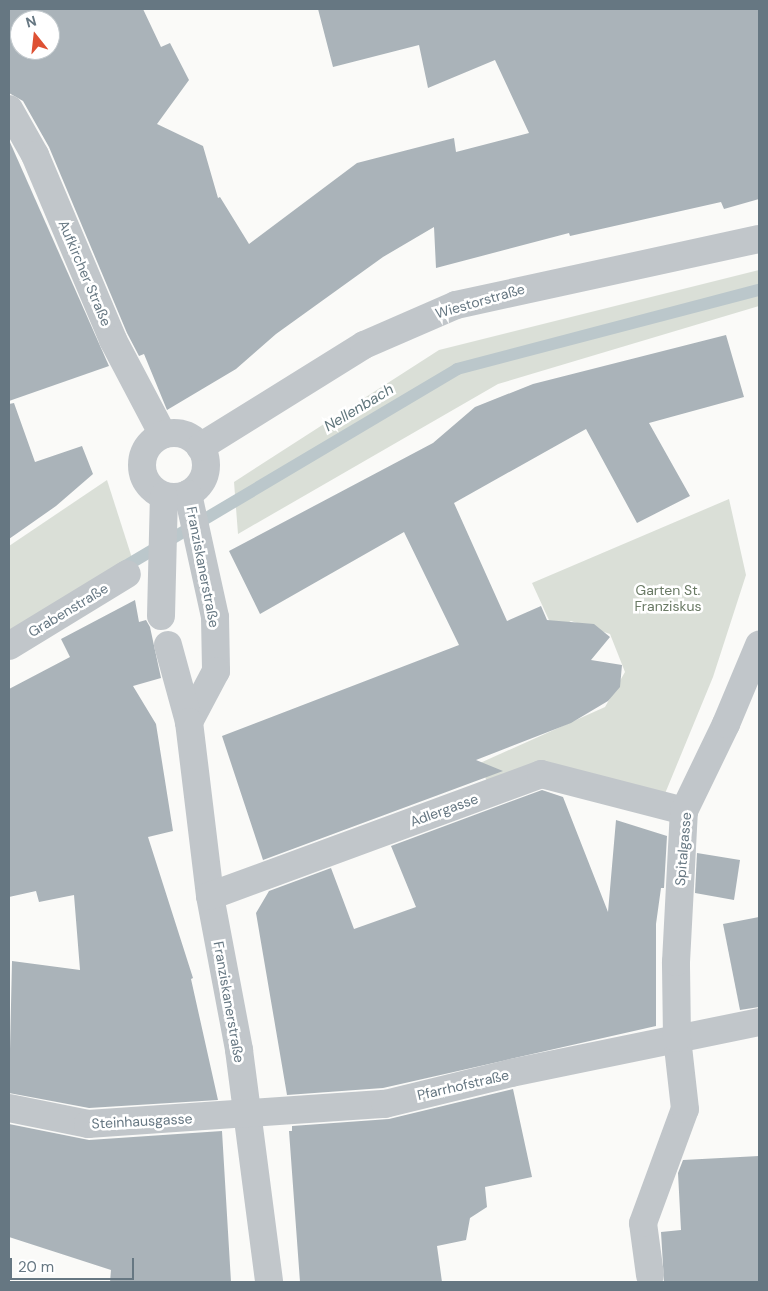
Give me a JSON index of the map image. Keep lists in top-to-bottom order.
{
  "streets": {
    "street": [
      "Aufkircher Straße",
      "Wiestorstraße",
      "Franziskanerstraße",
      "Grabenstraße",
      "Adlergasse",
      "Spitalgasse",
      "Pfarrhofstraße",
      "Steinhausgasse"
    ]
  },
  "crossings": [
    ["Aufkircher Straße", "Wiestorstraße"],
    ["Aufkircher Straße", "Franziskanerstraße"],
    ["Wiestorstraße", "Franziskanerstraße"],
    ["Franziskanerstraße", "Adlergasse"],
    ["Franziskanerstraße", "Pfarrhofstraße"],
    ["Franziskanerstraße", "Steinhausgasse"],
    ["Adlergasse", "Spitalgasse"],
    ["Spitalgasse", "Pfarrhofstraße"],
    ["Pfarrhofstraße", "Steinhausgasse"]
  ],
  "water": ["Nellenbach"],
  "parks": ["Garten St. Franziskus"],
  "scale_bar": "20 m",
  "north": "top"
}
